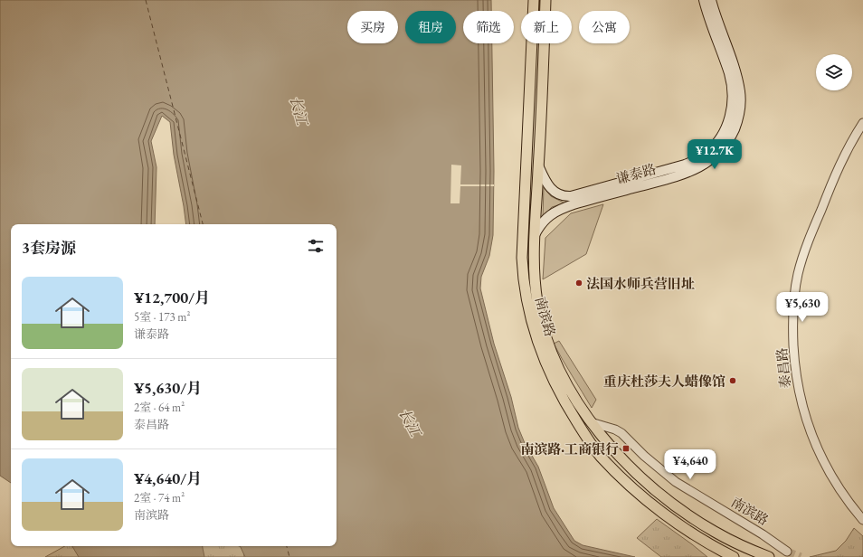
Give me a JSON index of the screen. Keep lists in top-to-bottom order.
{
  "streets": {
    "main road": ["谦泰路", "南滨路"],
    "street": ["泰昌路"]
  },
  "crossings": [
    ["谦泰路", "南滨路"]
  ],
  "water": ["长江"],
  "places": {
    "other": ["法国水师兵营旧址", "重庆杜莎夫人蜡像馆"],
    "transit": ["南滨路·工商银行"]
  },
  "page": {
    "chip": [
      "买房",
      "租房",
      "筛选",
      "新上",
      "公寓"
    ],
    "price": ["¥12.7K", "¥5,630", "¥4,640"],
    "heading": "3套房源",
    "list": [
      {
        "name": "¥12,700/月",
        "note": "5室 · 173 m² · 谦泰路"
      },
      {
        "name": "¥5,630/月",
        "note": "2室 · 64 m² · 泰昌路"
      },
      {
        "name": "¥4,640/月",
        "note": "2室 · 74 m² · 南滨路"
      }
    ]
  }
}
